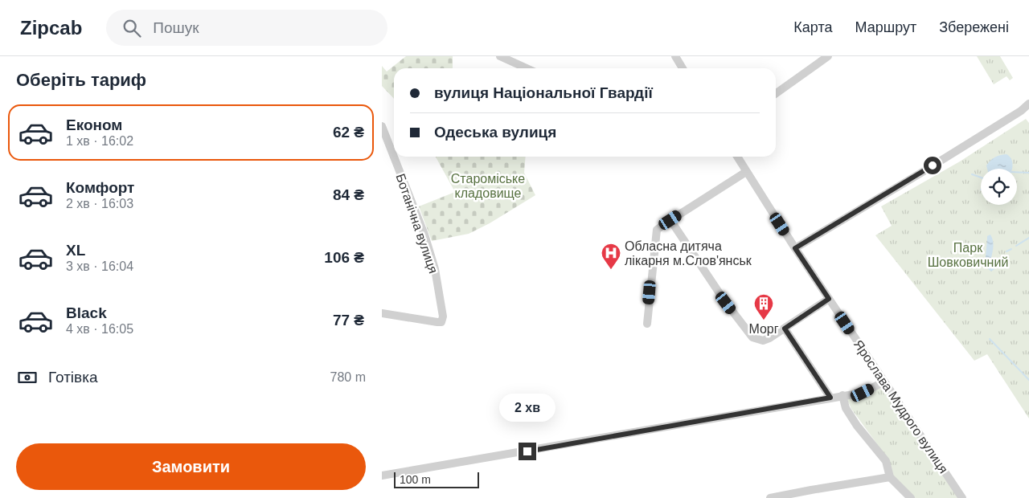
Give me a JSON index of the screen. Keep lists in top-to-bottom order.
{
  "streets": {
    "street": ["Ботанічна вулиця", "Ярослава Мудрого вулиця"]
  },
  "parks": ["Староміське кладовище", "Парк Шовковичний"],
  "places": {
    "hospital": ["Обласна дитяча лікарня м.Слов'янськ"],
    "building": ["Морг"]
  },
  "scale_bar": "100 m",
  "page": {
    "header": "Zipcab",
    "search": "Пошук",
    "nav": ["Карта", "Маршрут", "Збережені"],
    "heading": "Оберіть тариф",
    "banner": ["вулиця Національної Гвардії", "Одеська вулиця"],
    "list": [
      {
        "name": "Економ",
        "note": "1 хв · 16:02",
        "value": "62 ₴"
      },
      {
        "name": "Комфорт",
        "note": "2 хв · 16:03",
        "value": "84 ₴"
      },
      {
        "name": "XL",
        "note": "3 хв · 16:04",
        "value": "106 ₴"
      },
      {
        "name": "Black",
        "note": "4 хв · 16:05",
        "value": "77 ₴"
      }
    ],
    "pay": ["Готівка", "780 m"],
    "bubble": "2 хв",
    "buttons": "Замовити",
    "scale": "100 m"
  }
}
